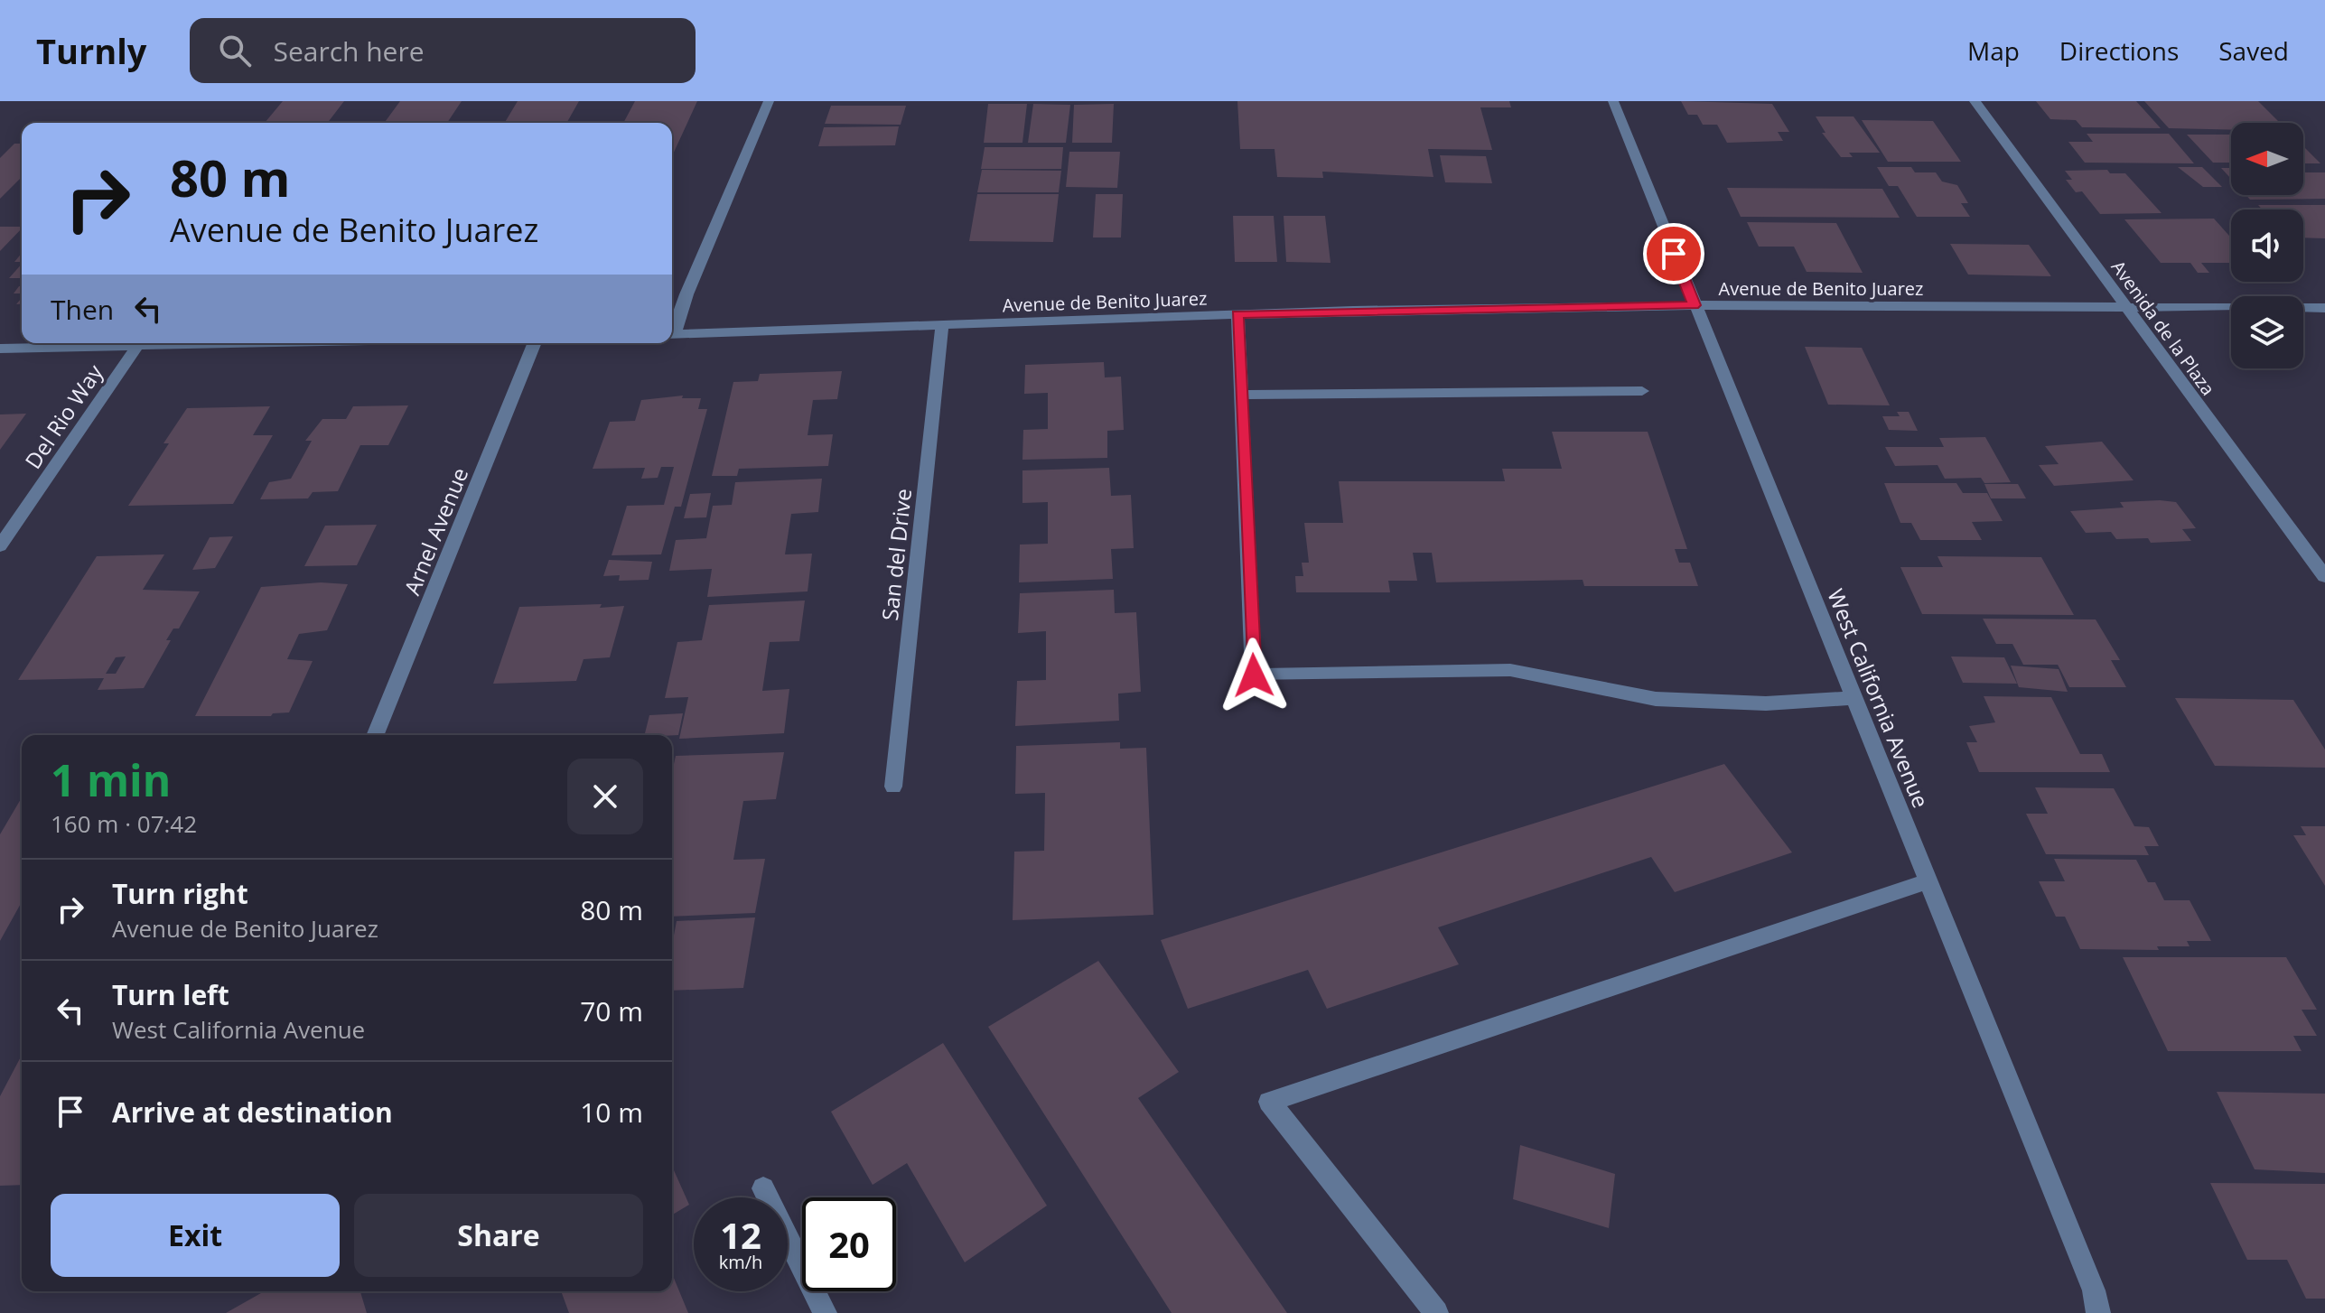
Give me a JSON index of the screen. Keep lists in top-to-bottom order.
{
  "streets": {
    "street": [
      "Avenue de Benito Juarez",
      "Avenida de la Plaza",
      "Del Rio Way",
      "Arnel Avenue",
      "San del Drive",
      "West California Avenue"
    ]
  },
  "crossings": [
    ["Avenue de Benito Juarez", "Avenida de la Plaza"],
    ["Avenue de Benito Juarez", "San del Drive"],
    ["Avenue de Benito Juarez", "West California Avenue"]
  ],
  "north": "left",
  "page": {
    "header": "Turnly",
    "search": "Search here",
    "nav": ["Map", "Directions", "Saved"],
    "turn": ["80 m", "Avenue de Benito Juarez"],
    "then": "Then",
    "heading": ["1 min", "160 m · 07:42"],
    "list": [
      {
        "name": "Turn right",
        "note": "Avenue de Benito Juarez",
        "value": "80 m"
      },
      {
        "name": "Turn left",
        "note": "West California Avenue",
        "value": "70 m"
      },
      {
        "name": "Arrive at destination",
        "value": "10 m"
      }
    ],
    "buttons": ["Exit", "Share"],
    "speed": "12 km/h",
    "limit": "20"
  }
}
